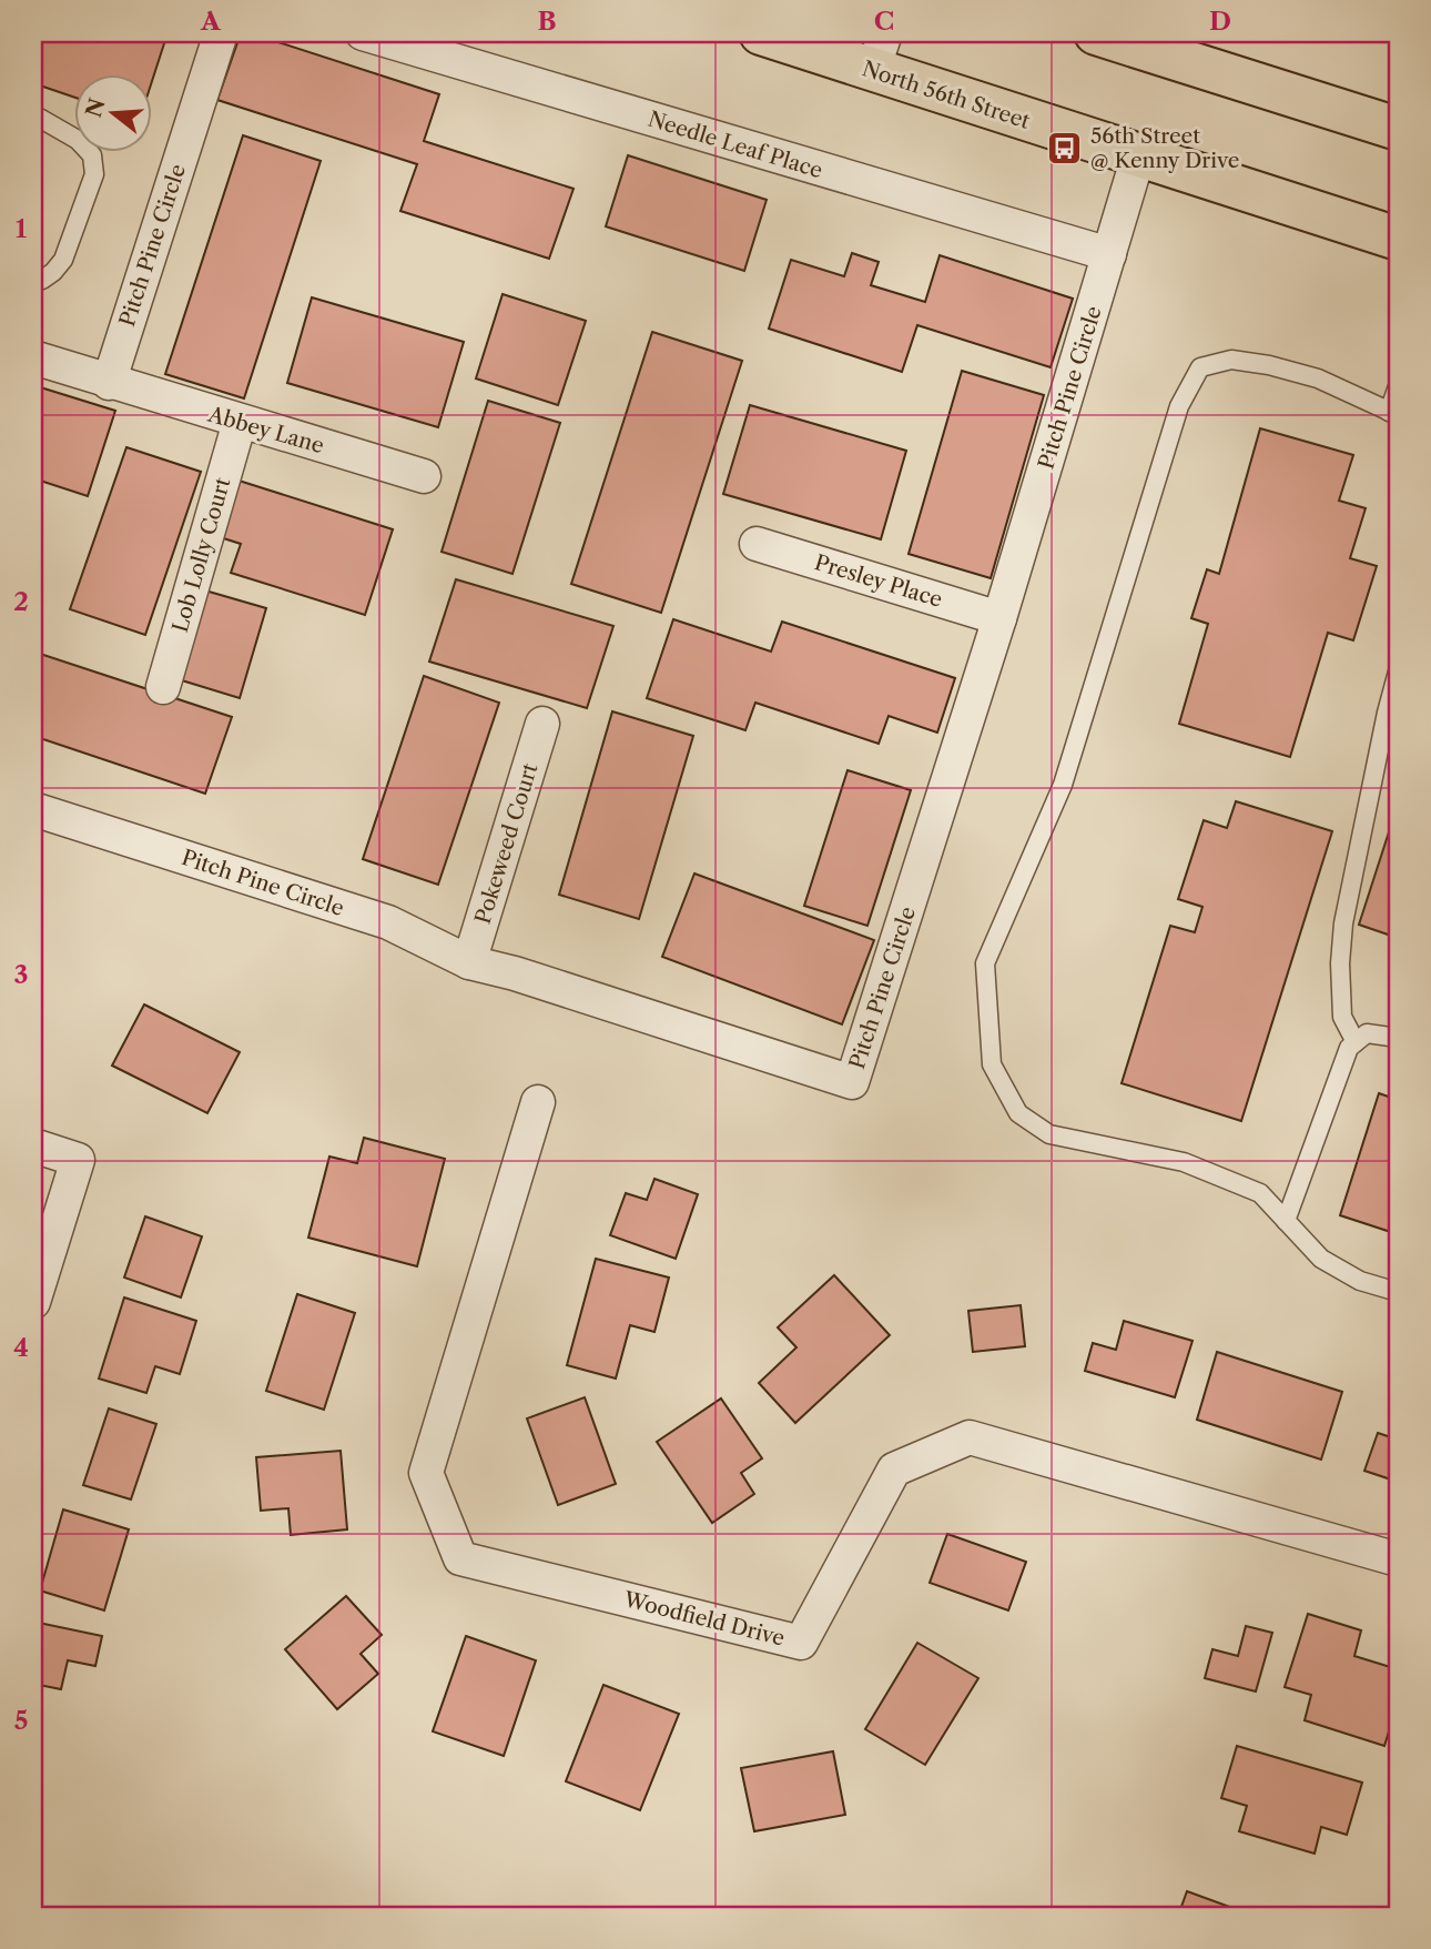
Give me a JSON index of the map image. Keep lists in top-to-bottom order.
{
  "streets": {
    "main road": ["North 56th Street"],
    "street": [
      "Needle Leaf Place",
      "Pitch Pine Circle",
      "Abbey Lane",
      "Lob Lolly Court",
      "Presley Place",
      "Pokeweed Court",
      "Woodfield Drive"
    ]
  },
  "crossings": [
    ["North 56th Street", "Pitch Pine Circle"],
    ["Needle Leaf Place", "Pitch Pine Circle"],
    ["Pitch Pine Circle", "Abbey Lane"],
    ["Pitch Pine Circle", "Presley Place"],
    ["Pitch Pine Circle", "Pokeweed Court"],
    ["Abbey Lane", "Lob Lolly Court"]
  ],
  "places": {
    "bus stop": ["56th Street @ Kenny Drive"]
  },
  "north": "left",
  "grid": {
    "columns": [
      "A",
      "B",
      "C",
      "D"
    ],
    "rows": [
      "1",
      "2",
      "3",
      "4",
      "5"
    ]
  }
}
